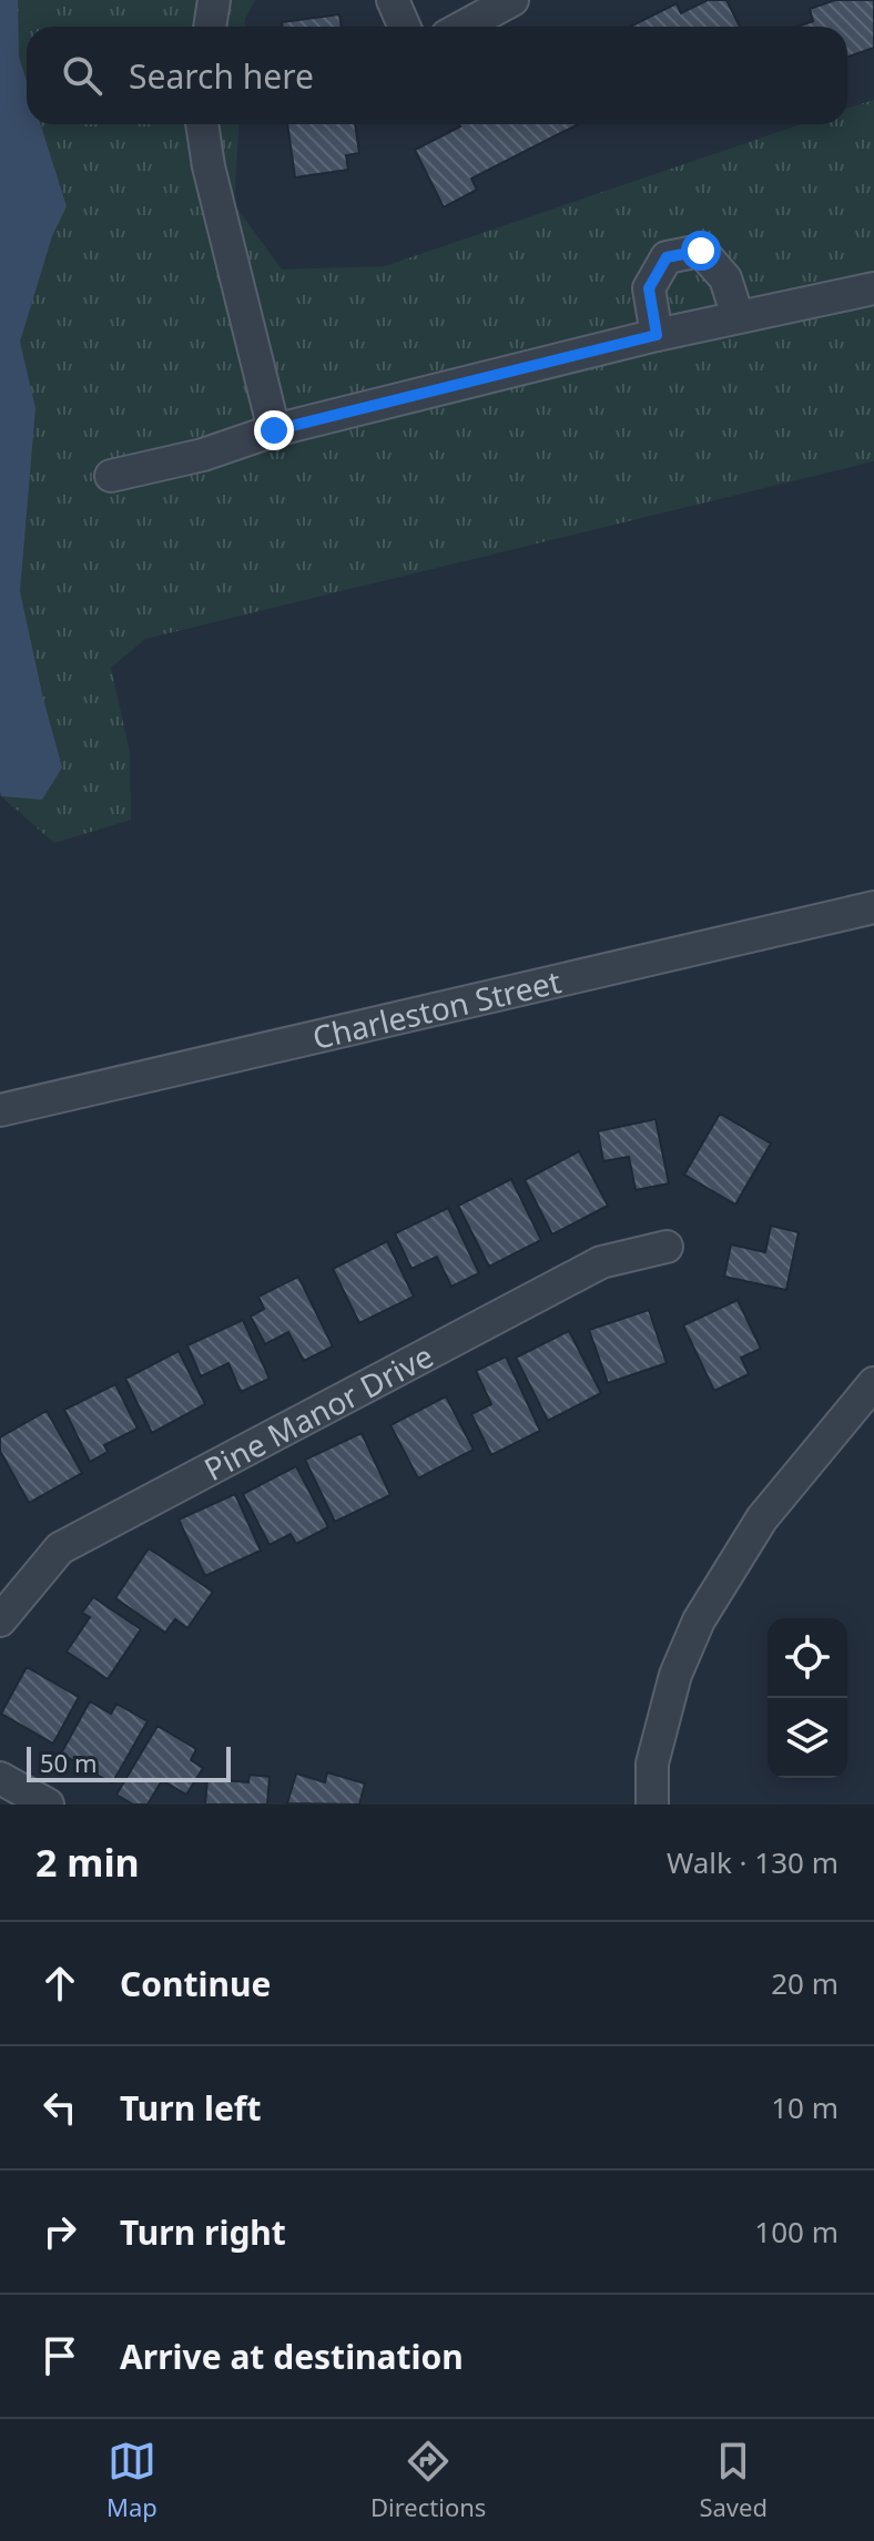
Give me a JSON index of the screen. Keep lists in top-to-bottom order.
{
  "streets": {
    "street": ["Charleston Street", "Pine Manor Drive"]
  },
  "scale_bar": "50 m",
  "page": {
    "search": "Search here",
    "scale": "50 m",
    "heading": ["2 min", "Walk · 130 m"],
    "list": [
      ["Continue", "20 m"],
      ["Turn left", "10 m"],
      ["Turn right", "100 m"],
      "Arrive at destination"
    ],
    "nav": ["Map", "Directions", "Saved"]
  }
}
